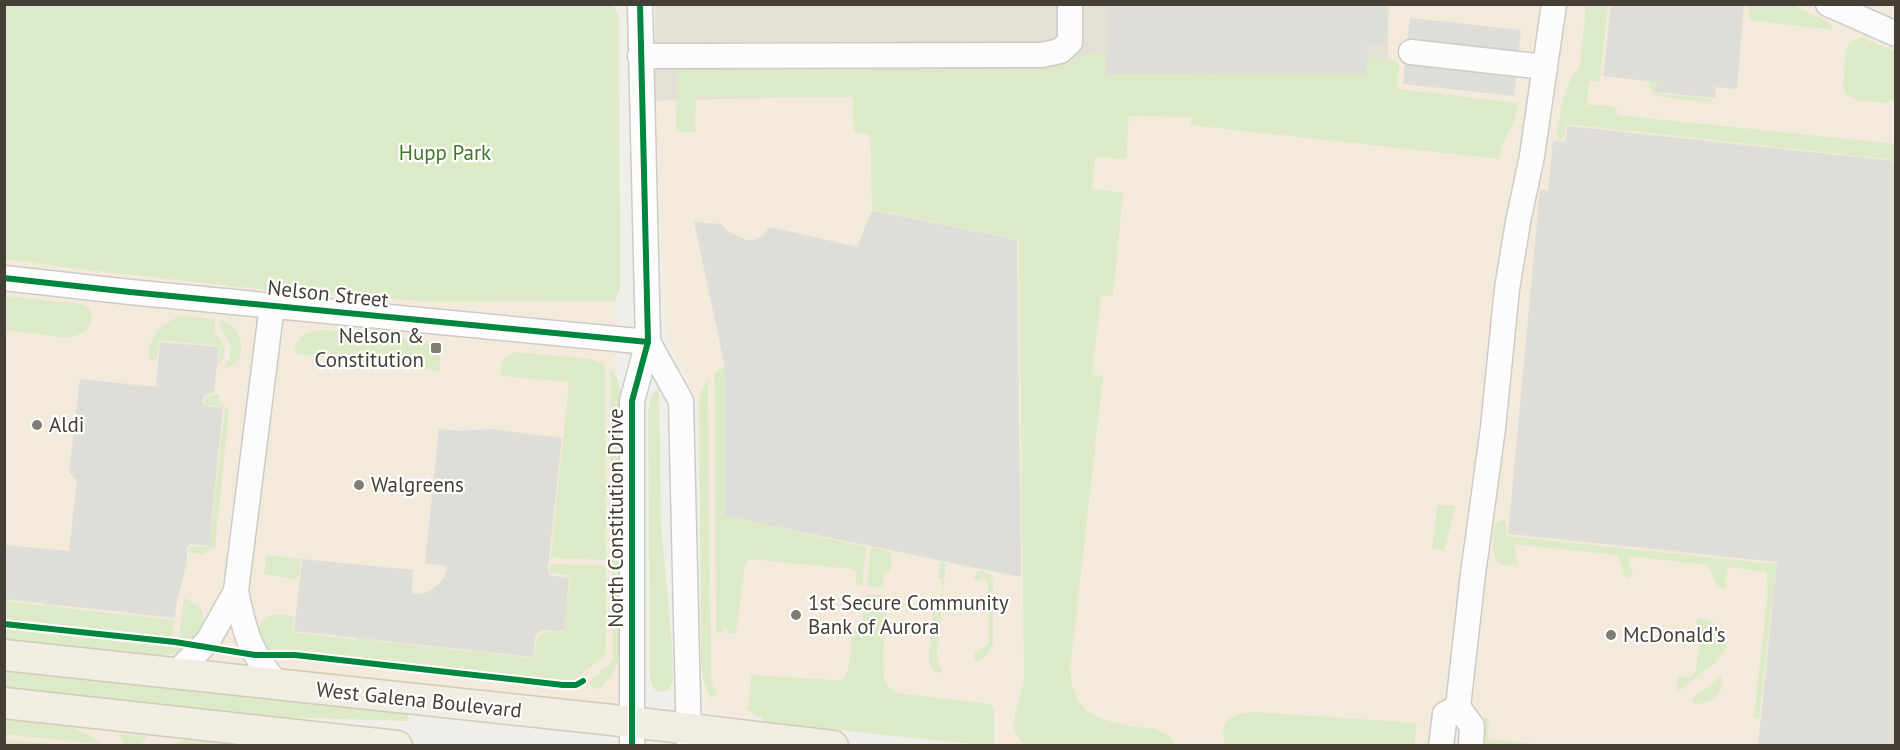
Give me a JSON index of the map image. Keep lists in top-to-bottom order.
{
  "streets": {
    "main road": ["West Galena Boulevard"],
    "street": ["Nelson Street", "North Constitution Drive"]
  },
  "crossings": [
    ["Nelson Street", "North Constitution Drive"],
    ["North Constitution Drive", "West Galena Boulevard"]
  ],
  "parks": ["Hupp Park"],
  "places": {
    "transit": ["Nelson & Constitution"],
    "other": [
      "Aldi",
      "Walgreens",
      "1st Secure Community Bank of Aurora",
      "McDonald's"
    ]
  }
}
